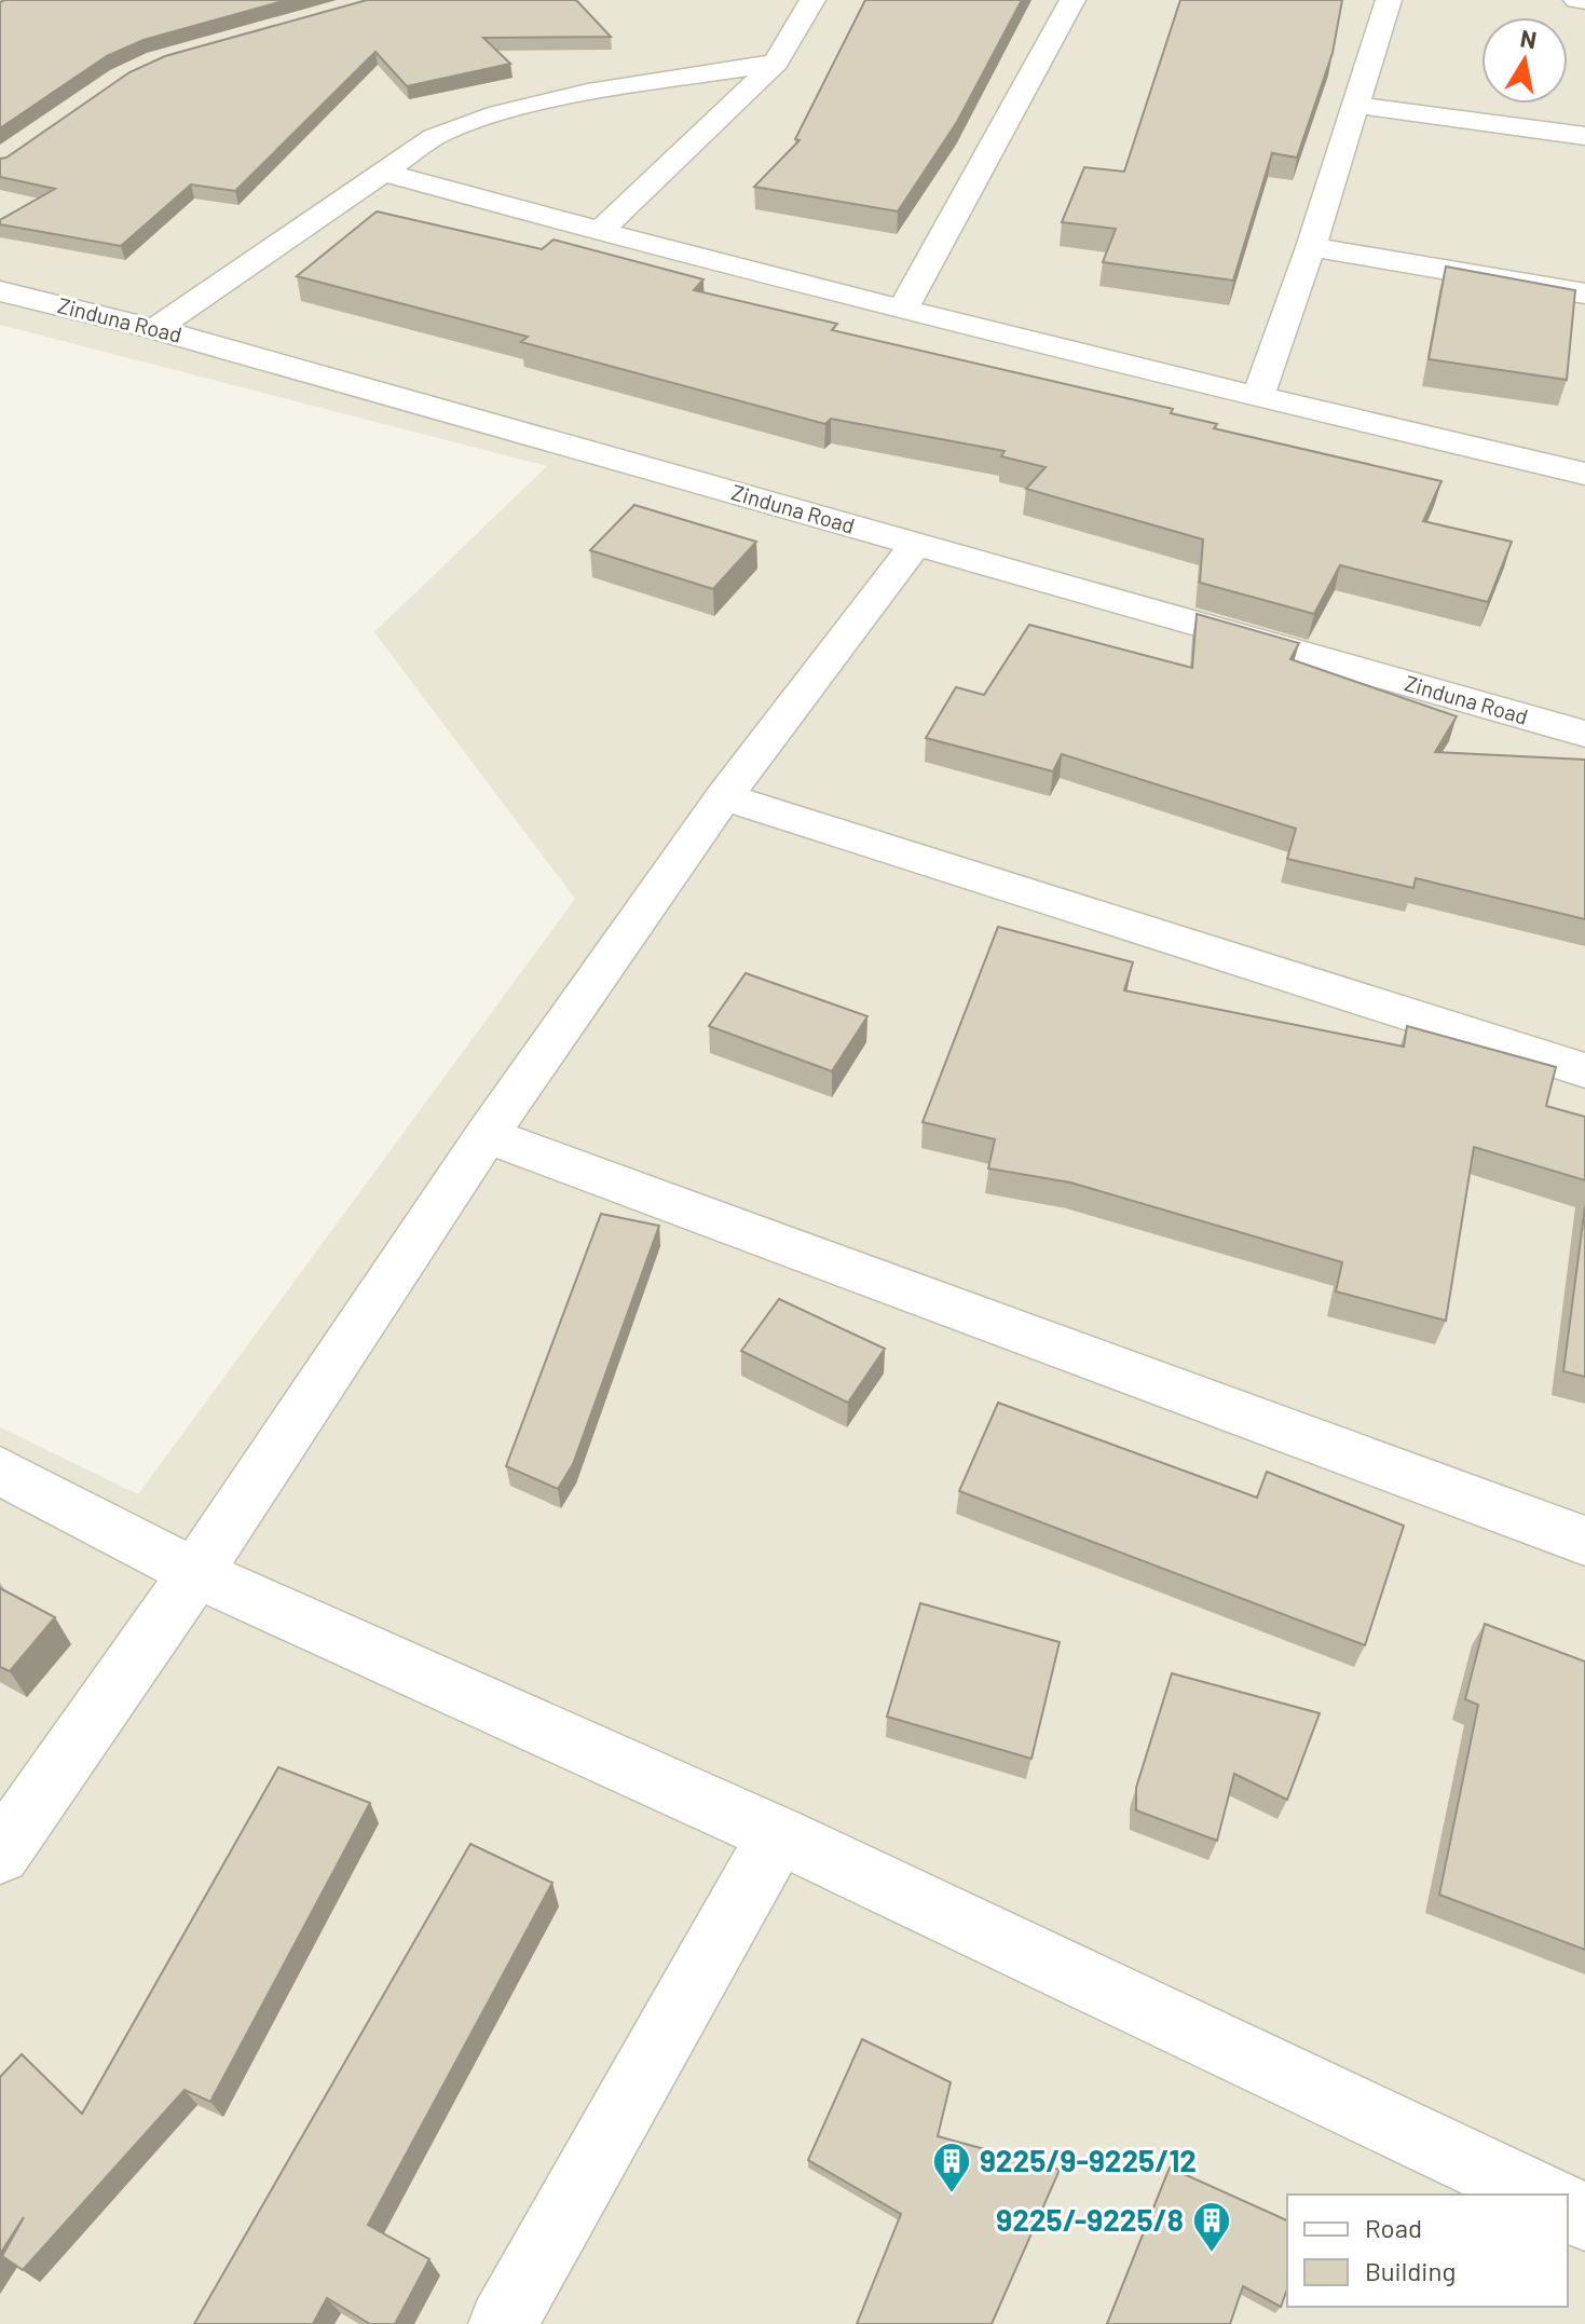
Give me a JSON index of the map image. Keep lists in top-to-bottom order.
{
  "streets": {
    "street": ["Zinduna Road"]
  },
  "places": {
    "building": ["9225/9-9225/12", "9225/-9225/8"]
  },
  "legend": ["Road", "Building"],
  "north": "top"
}
